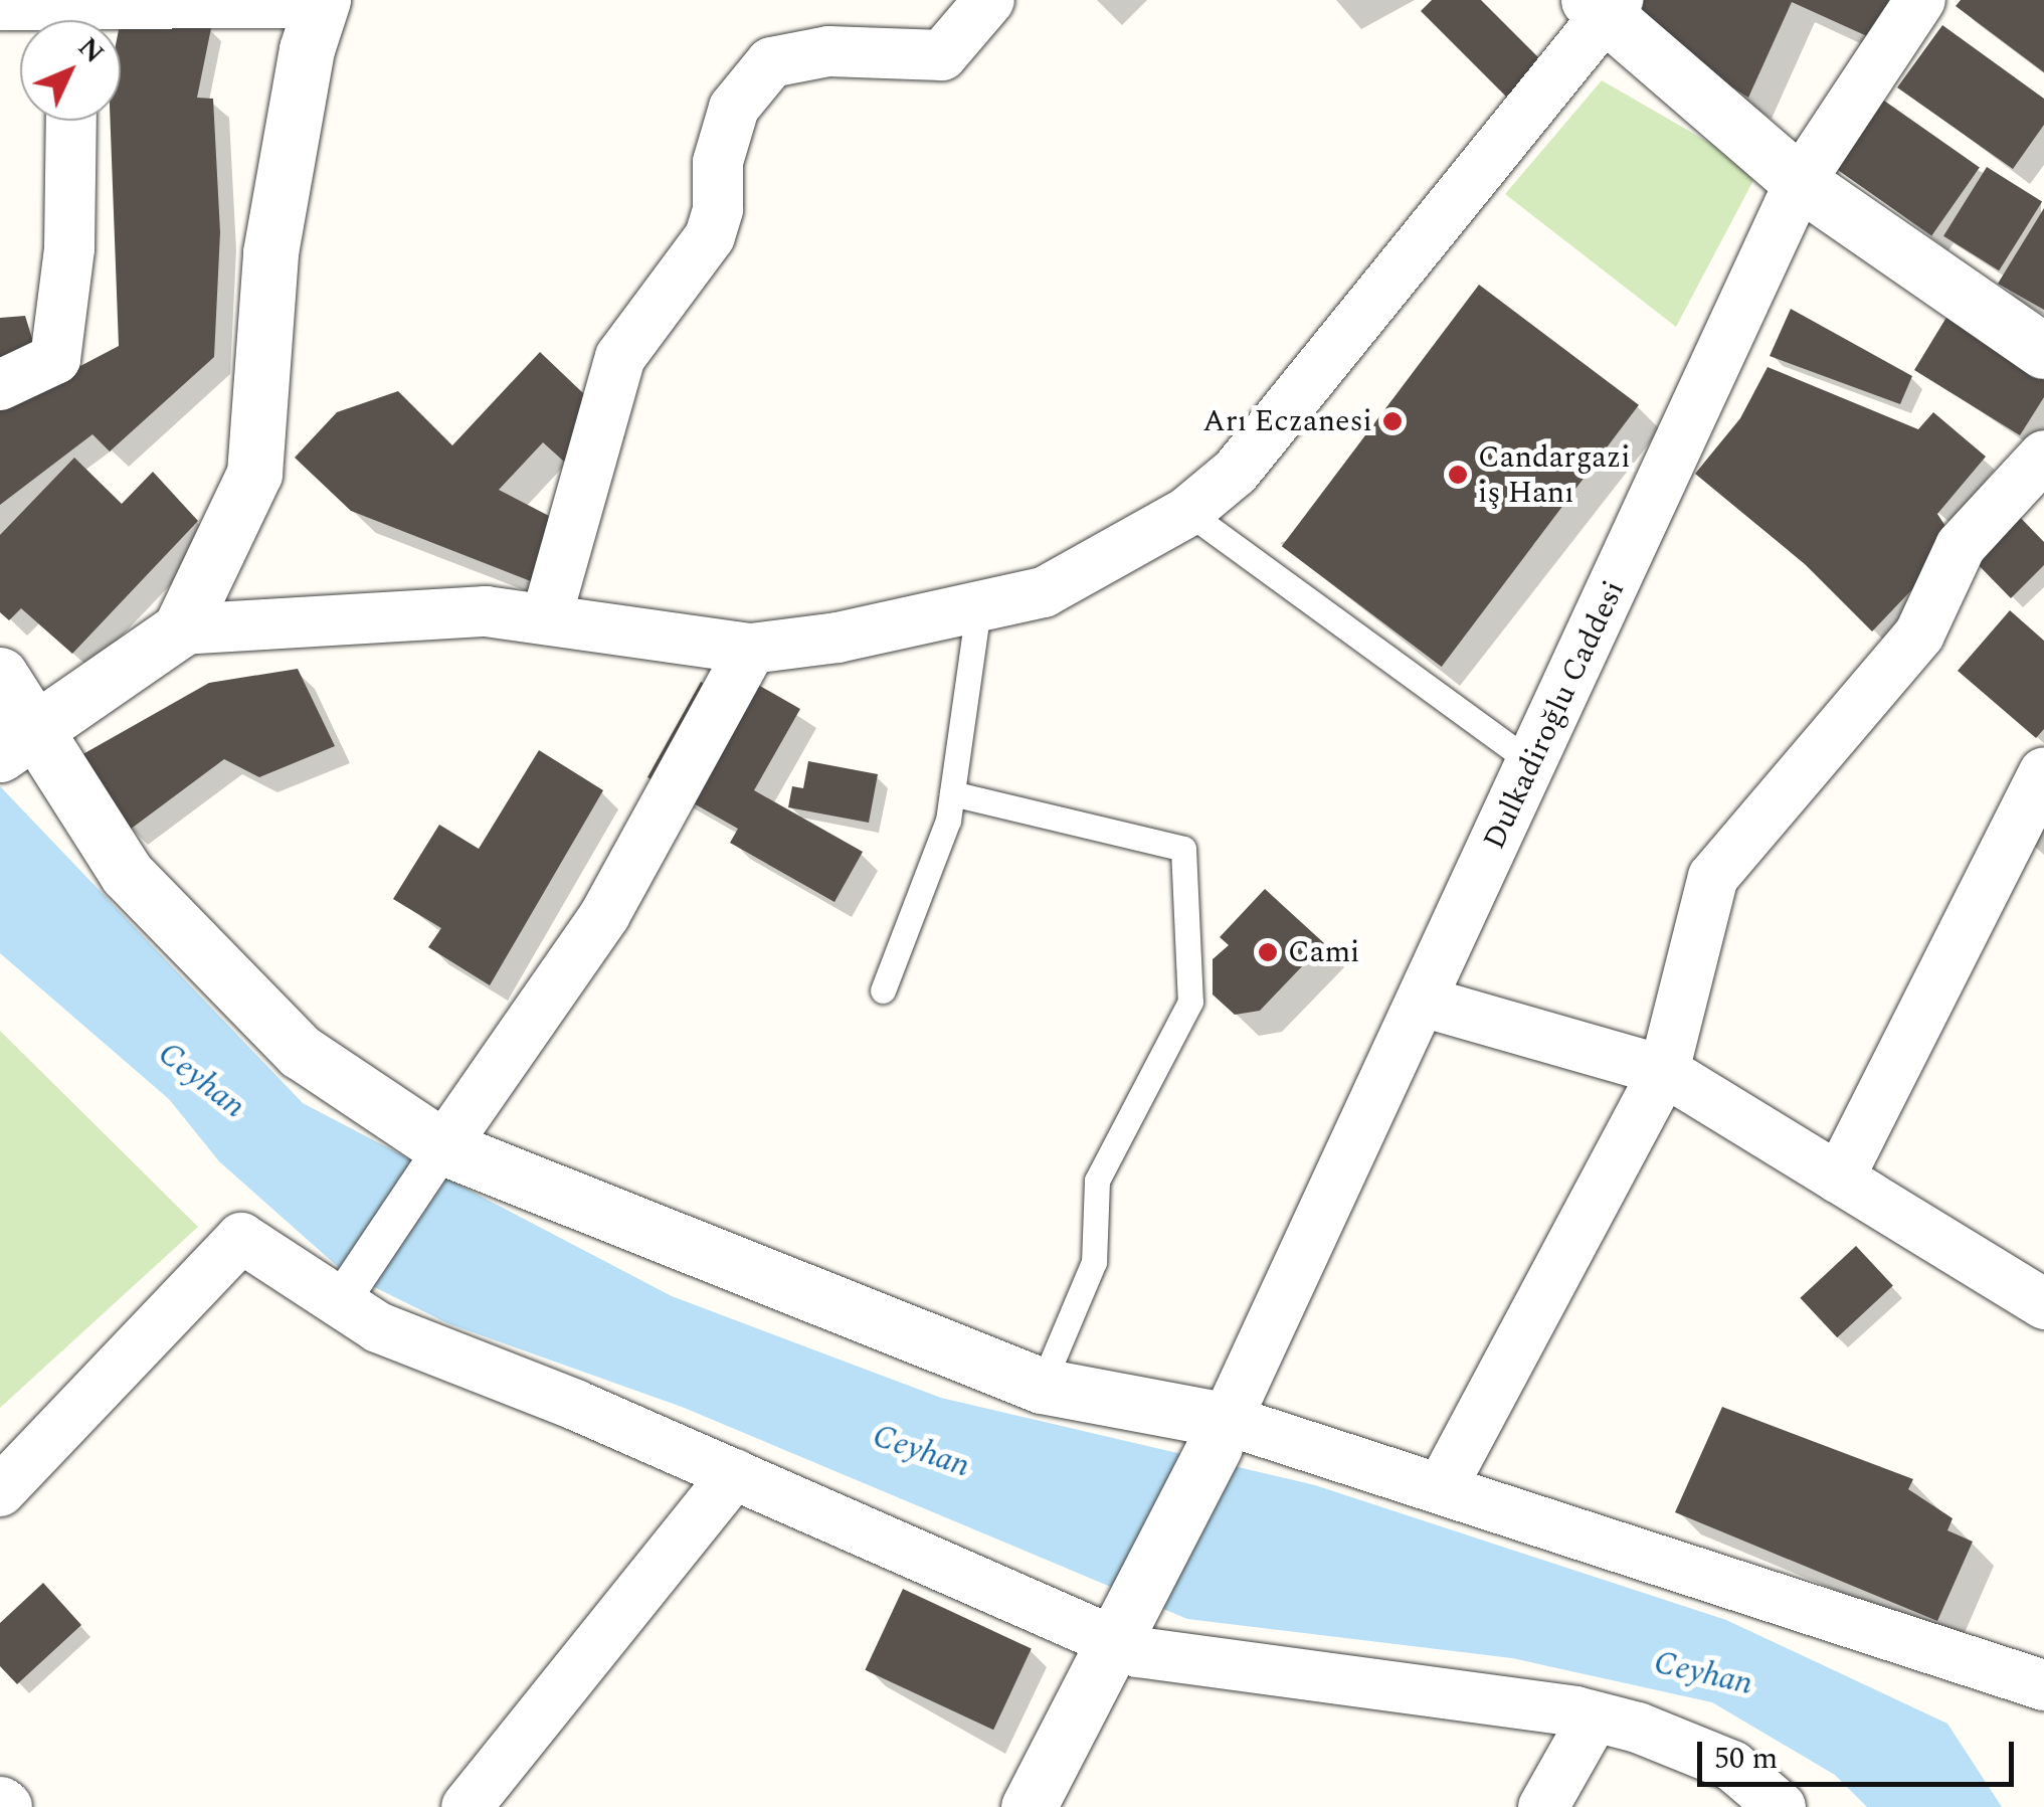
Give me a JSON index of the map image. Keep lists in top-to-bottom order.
{
  "streets": {
    "street": ["Dulkadiroğlu Caddesi"]
  },
  "water": ["Ceyhan"],
  "places": ["Arı Eczanesi", "Candargazi iş Hanı", "Cami"],
  "scale_bar": "50 m",
  "north": "top right"
}
